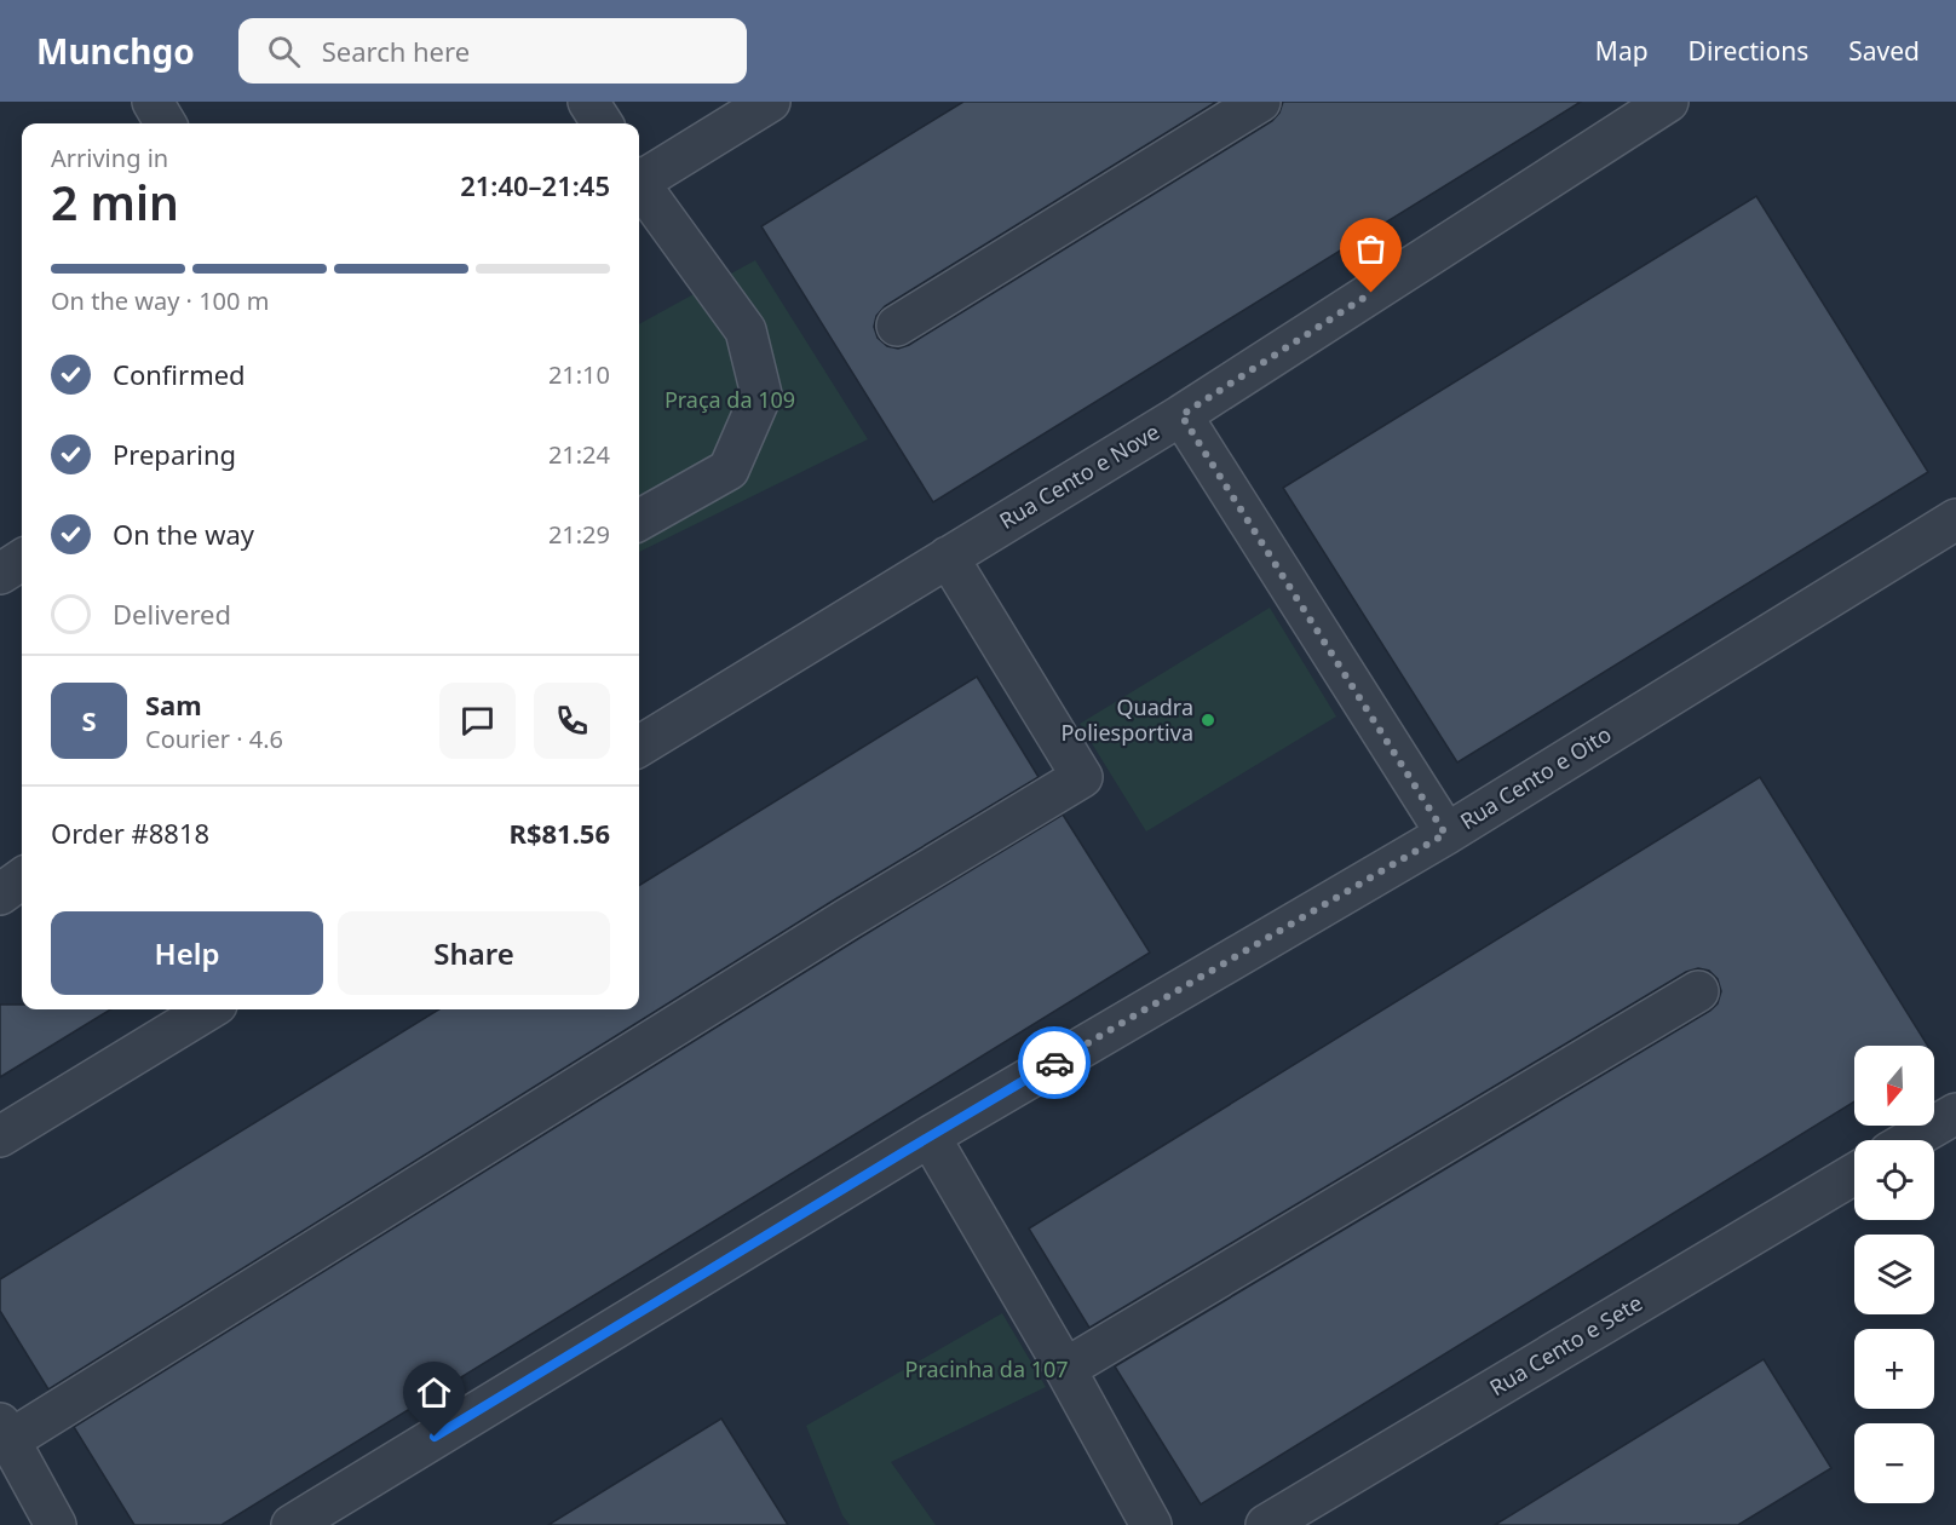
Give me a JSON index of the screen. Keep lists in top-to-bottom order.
{
  "streets": {
    "street": ["Rua Cento e Nove", "Rua Cento e Oito", "Rua Cento e Sete"]
  },
  "parks": ["Praça da 109", "Pracinha da 107"],
  "places": ["Quadra Poliesportiva"],
  "north": "bottom",
  "page": {
    "header": "Munchgo",
    "search": "Search here",
    "nav": ["Map", "Directions", "Saved"],
    "heading": ["2 min", "Arriving in", "21:40–21:45"],
    "panel": [
      "Sam",
      "Courier · 4.6",
      "Order #8818",
      "R$81.56"
    ],
    "bar": "On the way · 100 m",
    "list": [
      ["Confirmed", "21:10"],
      ["Preparing", "21:24"],
      ["On the way", "21:29"],
      "Delivered"
    ],
    "round": "S",
    "buttons": ["Help", "Share"],
    "map_buttons": ["+", "−"]
  }
}
